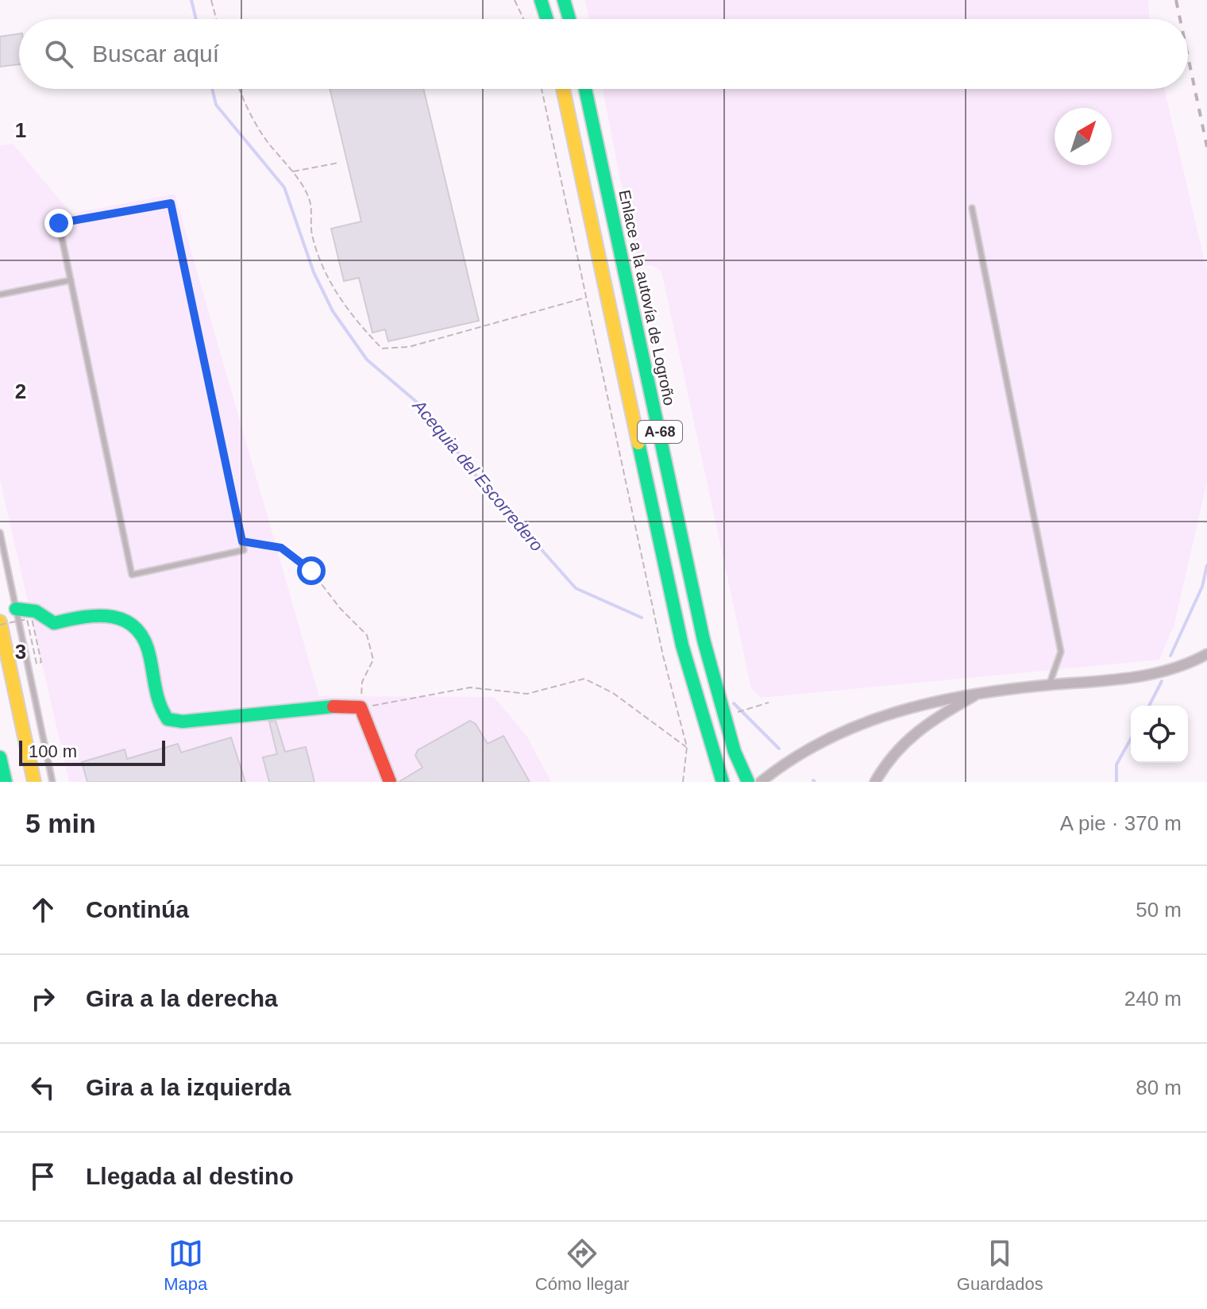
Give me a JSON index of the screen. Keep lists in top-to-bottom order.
{
  "streets": {
    "main road": ["Enlace a la autovía de Logroño", "A-68"]
  },
  "water": ["Acequia del Escorredero"],
  "scale_bar": "100 m",
  "north": "top right",
  "page": {
    "search": "Buscar aquí",
    "scale": "100 m",
    "heading": ["5 min", "A pie · 370 m"],
    "list": [
      ["Continúa", "50 m"],
      ["Gira a la derecha", "240 m"],
      ["Gira a la izquierda", "80 m"],
      "Llegada al destino"
    ],
    "nav": ["Mapa", "Cómo llegar", "Guardados"]
  },
  "grid": {
    "rows": ["1", "2", "3"]
  }
}
